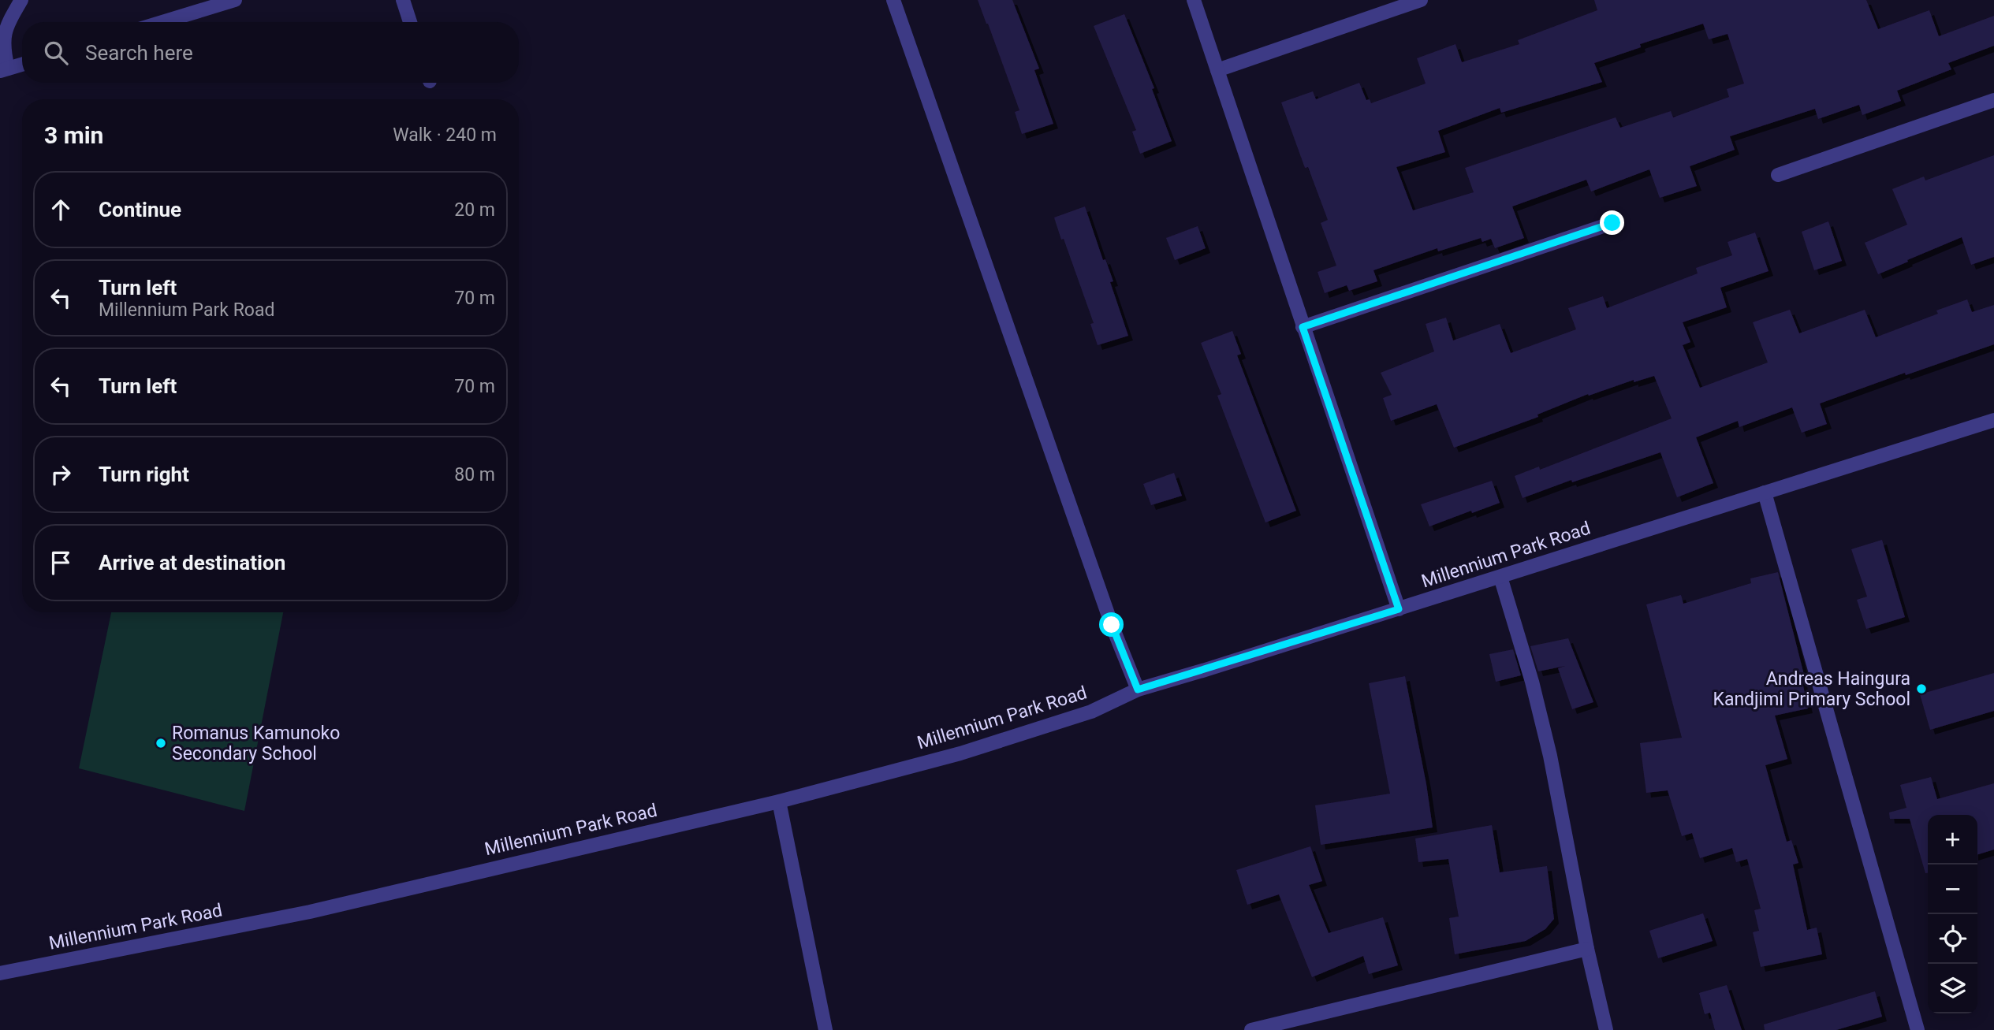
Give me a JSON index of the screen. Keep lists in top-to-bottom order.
{
  "streets": {
    "street": ["Millennium Park Road"]
  },
  "places": ["Andreas Haingura Kandjimi Primary School", "Romanus Kamunoko Secondary School"],
  "page": {
    "search": "Search here",
    "heading": ["3 min", "Walk · 240 m"],
    "list": [
      ["Continue", "20 m"],
      ["Turn left", "Millennium Park Road", "70 m"],
      ["Turn left", "70 m"],
      ["Turn right", "80 m"],
      "Arrive at destination"
    ],
    "map_buttons": ["+", "−"]
  }
}
